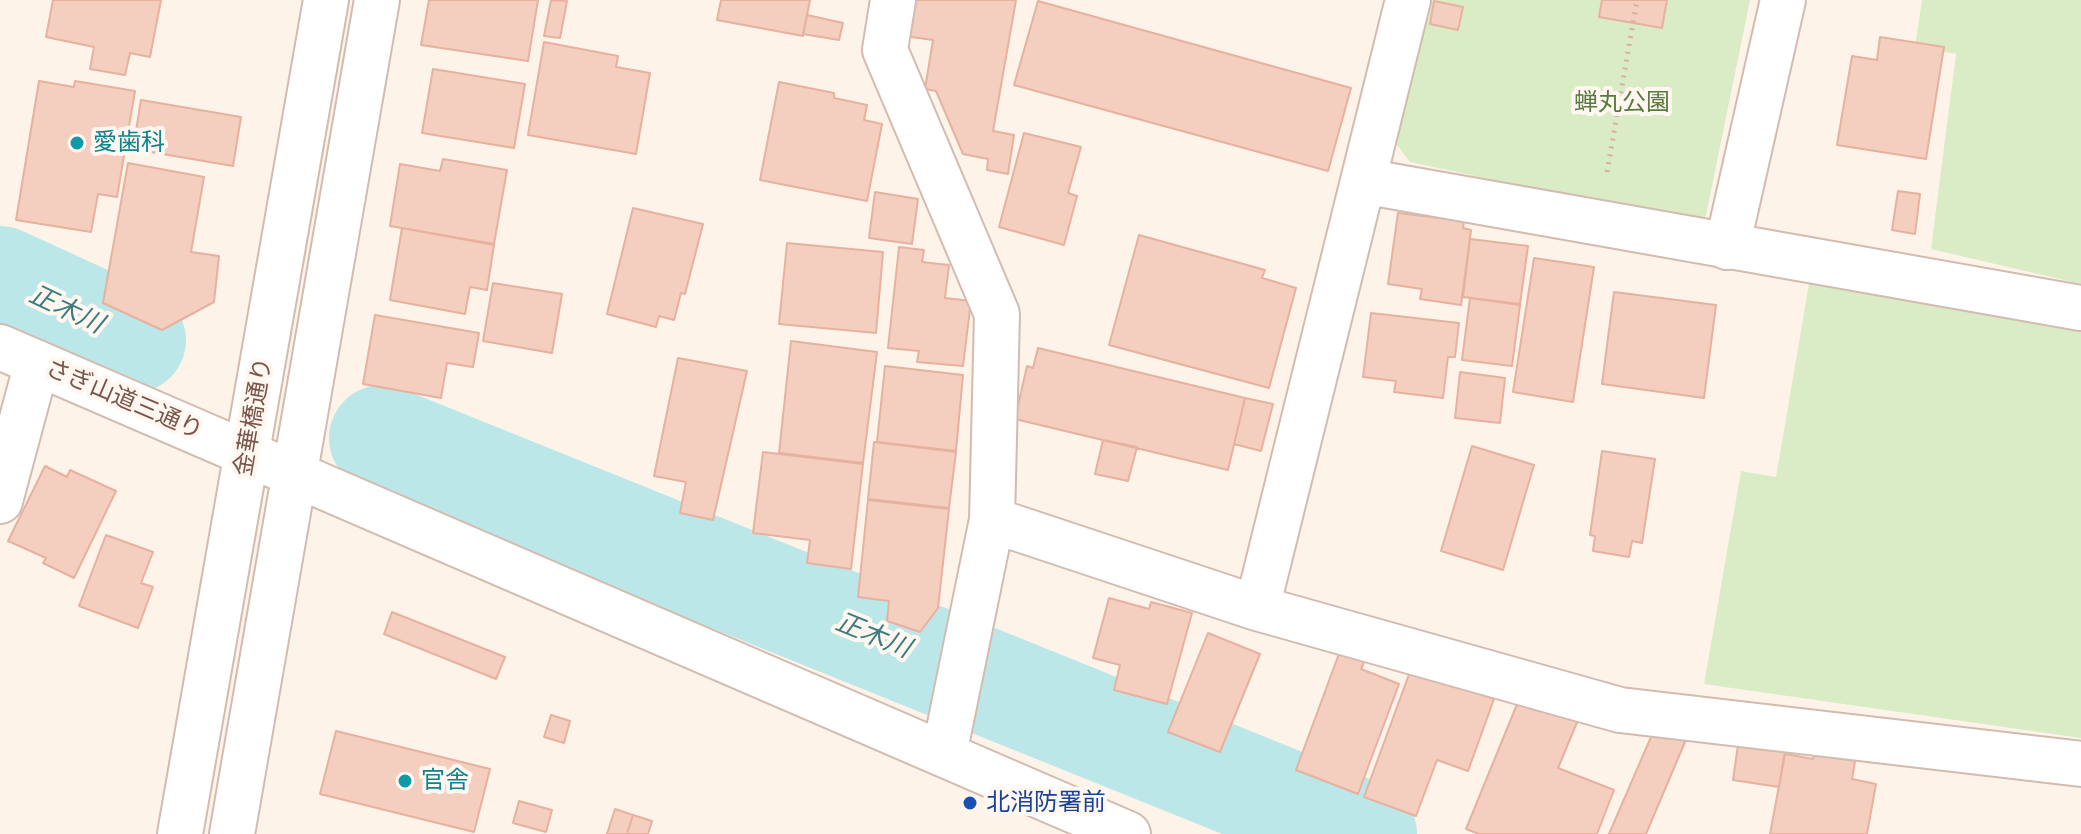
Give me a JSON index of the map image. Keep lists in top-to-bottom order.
{
  "streets": {
    "street": ["さぎ山道三通り", "金華橋通り"]
  },
  "crossings": [
    ["さぎ山道三通り", "金華橋通り"]
  ],
  "water": ["正木川"],
  "parks": ["蝉丸公園"],
  "places": ["愛歯科", "官舎", "北消防署前"]
}
